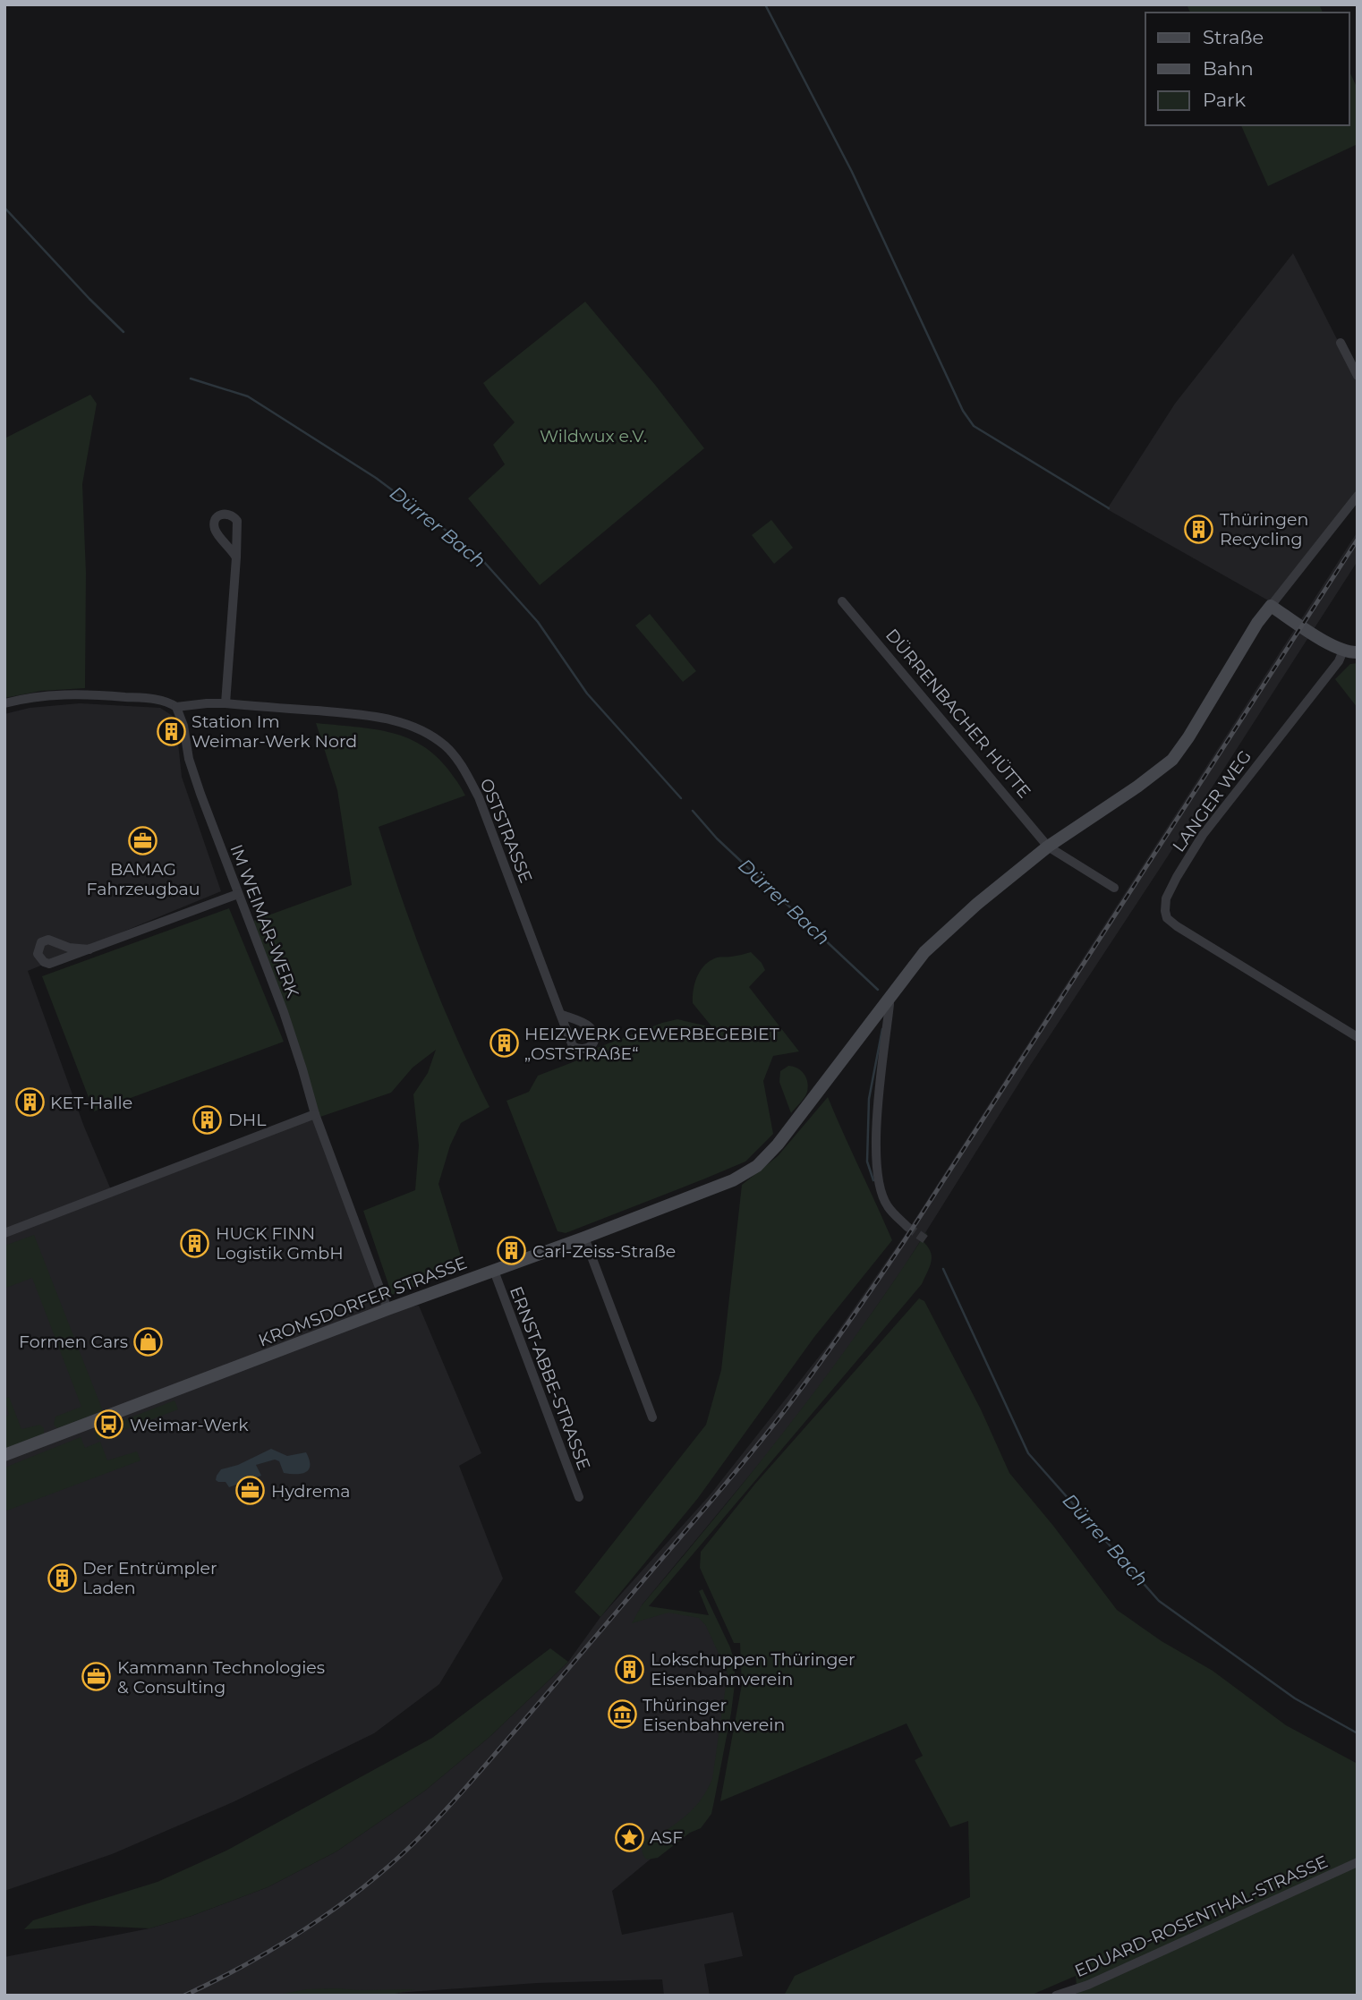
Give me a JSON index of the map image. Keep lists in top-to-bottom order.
{
  "streets": {
    "street": [
      "DÜRRENBACHER HÜTTE",
      "LANGER WEG",
      "OSTSTRASSE",
      "IM WEIMAR-WERK",
      "KROMSDORFER STRASSE",
      "ERNST-ABBE-STRASSE",
      "EDUARD-ROSENTHAL-STRASSE"
    ]
  },
  "crossings": [
    ["OSTSTRASSE", "IM WEIMAR-WERK"],
    ["IM WEIMAR-WERK", "KROMSDORFER STRASSE"],
    ["KROMSDORFER STRASSE", "ERNST-ABBE-STRASSE"]
  ],
  "water": ["Dürrer Bach"],
  "parks": ["Wildwux e.V."],
  "places": {
    "building": [
      "Thüringen Recycling",
      "Station Im Weimar-Werk Nord",
      "HEIZWERK GEWERBEGEBIET „OSTSTRAßE“",
      "KET-Halle",
      "DHL",
      "HUCK FINN Logistik GmbH",
      "Carl-Zeiss-Straße",
      "Der Entrümpler Laden",
      "Lokschuppen Thüringer Eisenbahnverein"
    ],
    "office": ["BAMAG Fahrzeugbau", "Hydrema", "Kammann Technologies & Consulting"],
    "shop": ["Formen Cars"],
    "bus stop": ["Weimar-Werk"],
    "museum": ["Thüringer Eisenbahnverein"],
    "place": ["ASF"]
  },
  "legend": ["Straße", "Bahn", "Park"]
}
